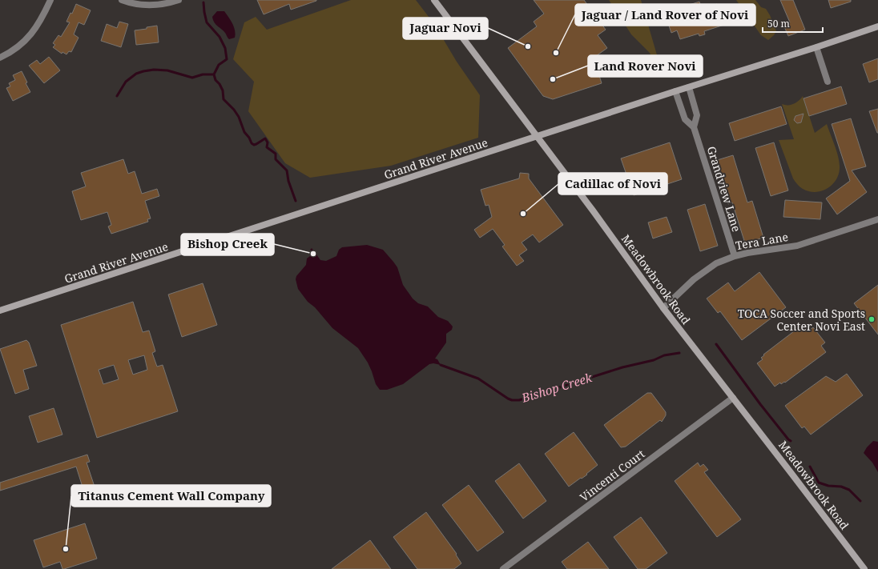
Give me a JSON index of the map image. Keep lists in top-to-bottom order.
{
  "streets": {
    "main road": ["Grand River Avenue", "Meadowbrook Road"],
    "street": ["Grandview Lane", "Tera Lane", "Vincenti Court"]
  },
  "crossings": [
    ["Grand River Avenue", "Grandview Lane"],
    ["Grand River Avenue", "Meadowbrook Road"],
    ["Grandview Lane", "Tera Lane"],
    ["Tera Lane", "Meadowbrook Road"],
    ["Meadowbrook Road", "Vincenti Court"]
  ],
  "water": ["Bishop Creek"],
  "places": [
    "Jaguar Novi",
    "Jaguar / Land Rover of Novi",
    "Land Rover Novi",
    "Cadillac of Novi",
    "Bishop Creek",
    "TOCA Soccer and Sports Center Novi East",
    "Titanus Cement Wall Company"
  ],
  "scale_bar": "50 m"
}
